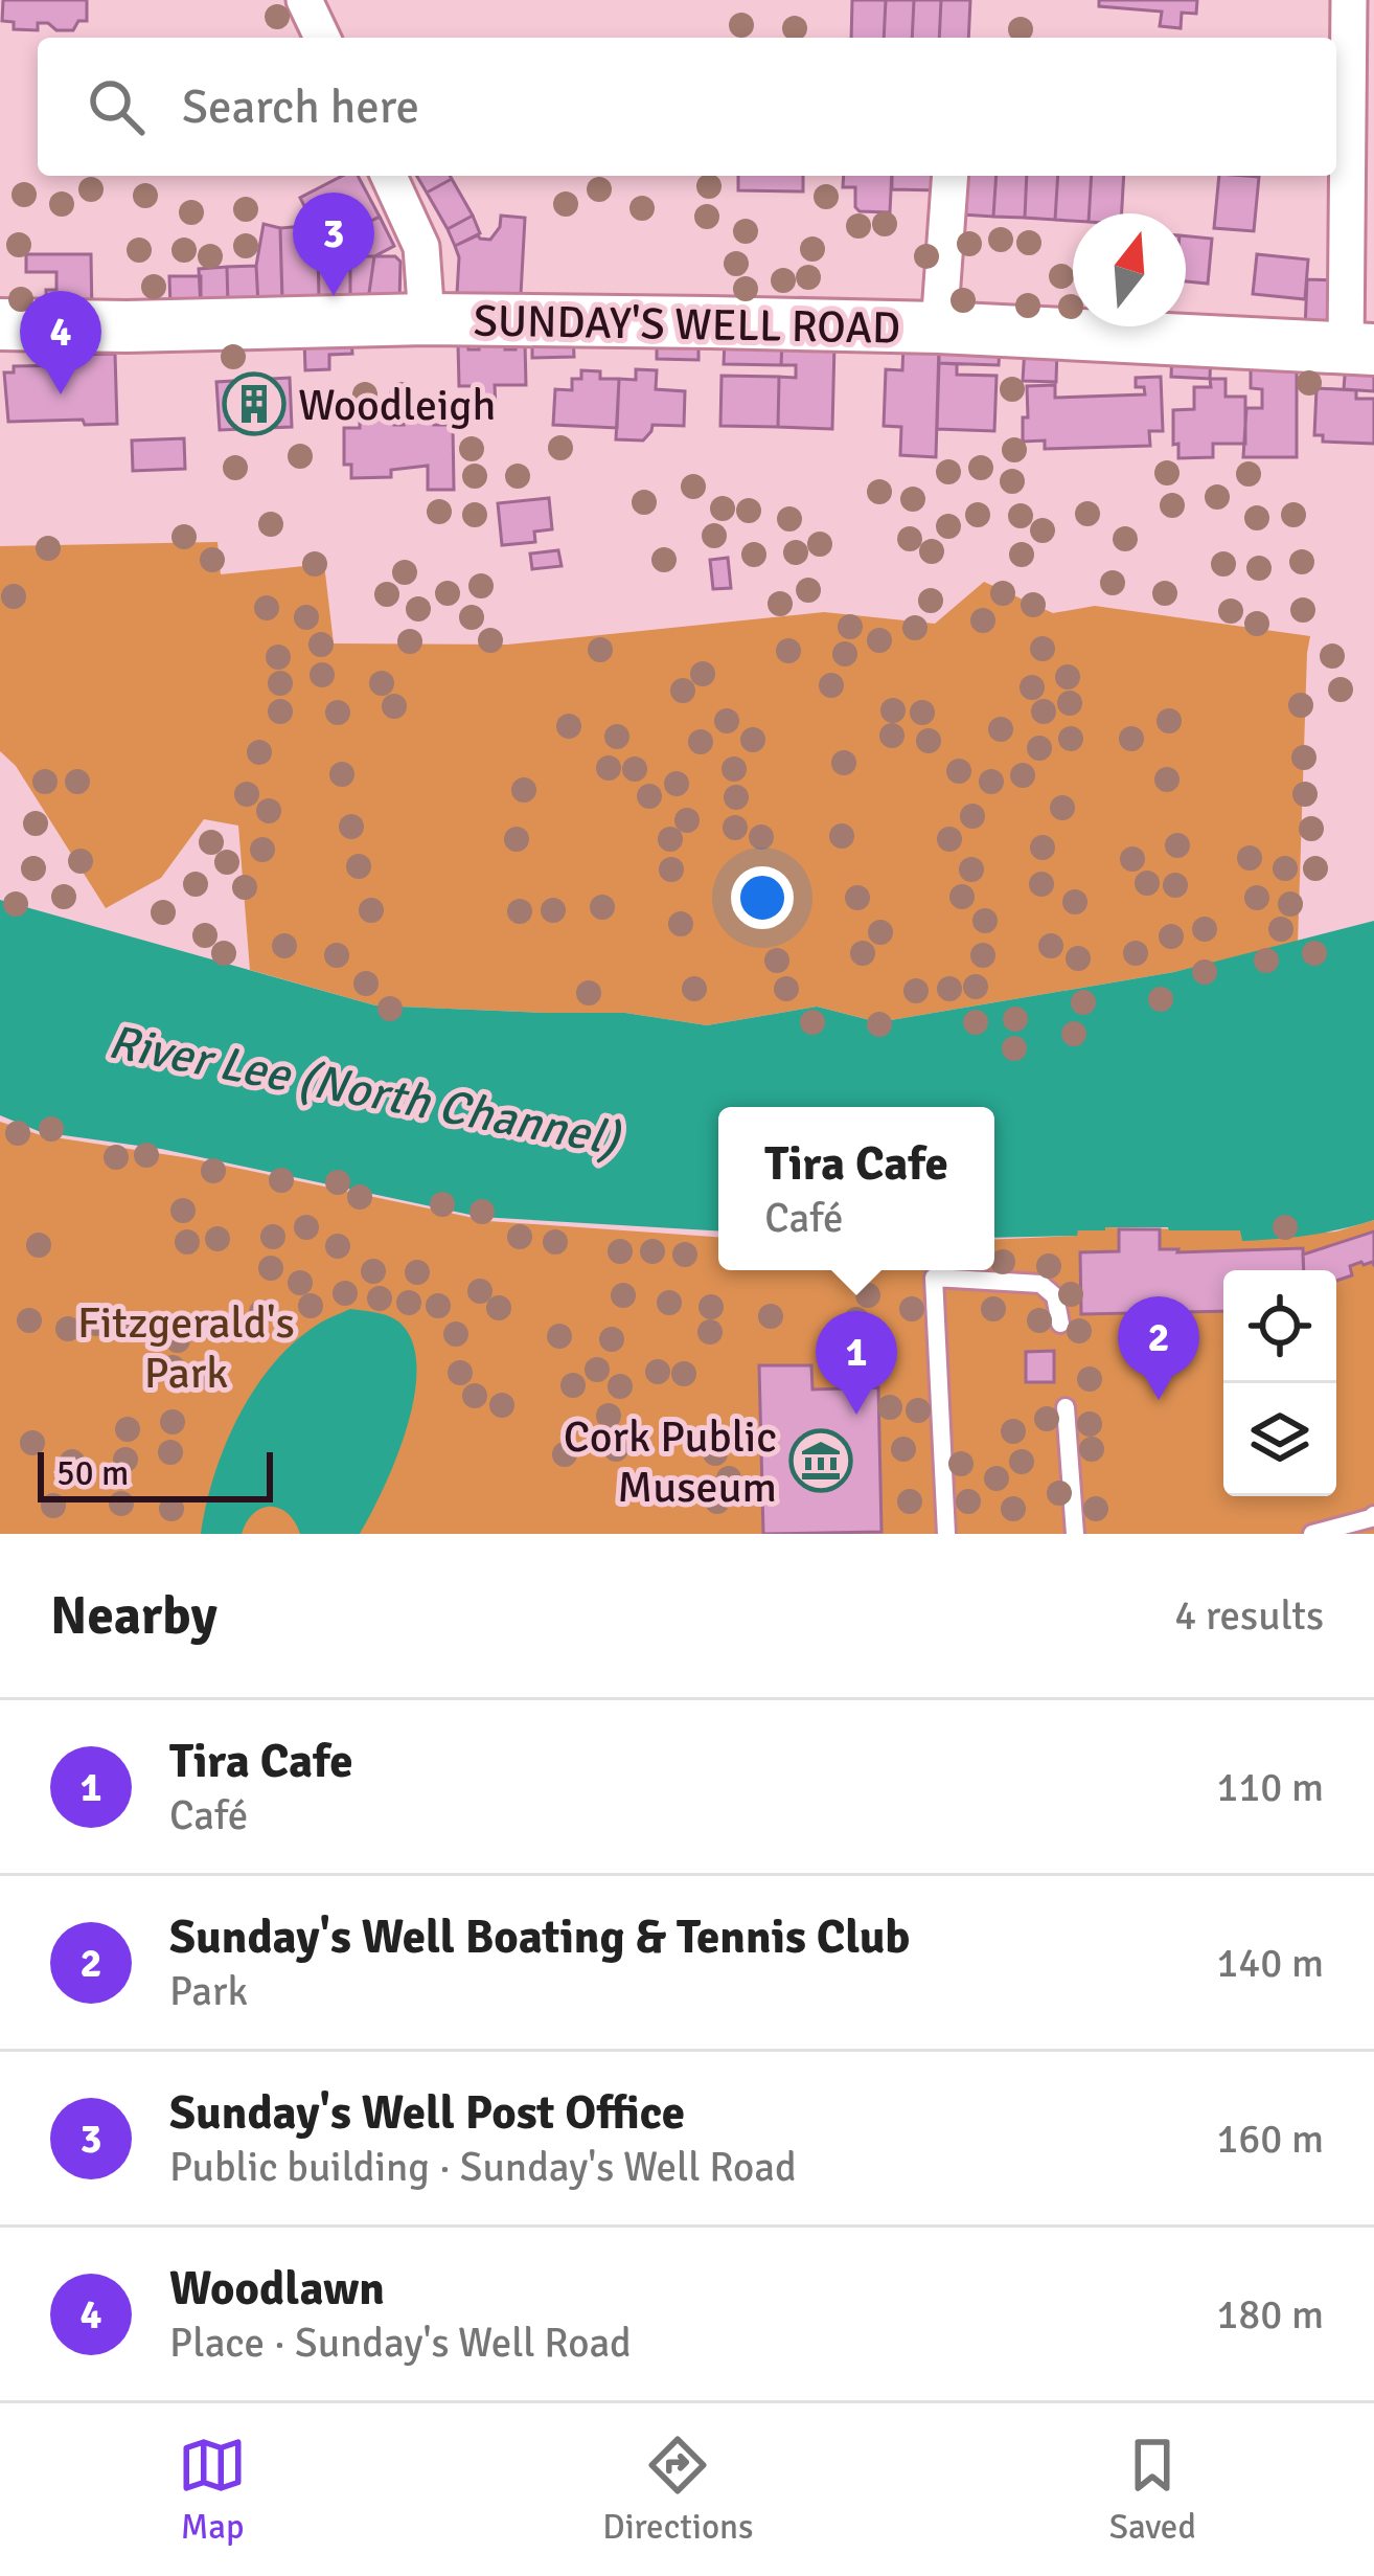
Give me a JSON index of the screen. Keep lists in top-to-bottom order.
{
  "streets": {
    "main road": ["SUNDAY'S WELL ROAD"]
  },
  "water": ["River Lee (North Channel)"],
  "parks": ["Fitzgerald's Park"],
  "places": {
    "building": ["Woodleigh"],
    "museum": ["Cork Public Museum"]
  },
  "scale_bar": "50 m",
  "north": "top",
  "page": {
    "search": "Search here",
    "pins": [
      "3",
      "4",
      "2",
      "1"
    ],
    "popup": ["Tira Cafe", "Café"],
    "scale": "50 m",
    "heading": ["Nearby", "4 results"],
    "list": [
      {
        "mark": "1",
        "name": "Tira Cafe",
        "note": "Café",
        "value": "110 m"
      },
      {
        "mark": "2",
        "name": "Sunday's Well Boating & Tennis Club",
        "note": "Park",
        "value": "140 m"
      },
      {
        "mark": "3",
        "name": "Sunday's Well Post Office",
        "note": "Public building · Sunday's Well Road",
        "value": "160 m"
      },
      {
        "mark": "4",
        "name": "Woodlawn",
        "note": "Place · Sunday's Well Road",
        "value": "180 m"
      }
    ],
    "nav": ["Map", "Directions", "Saved"]
  }
}
